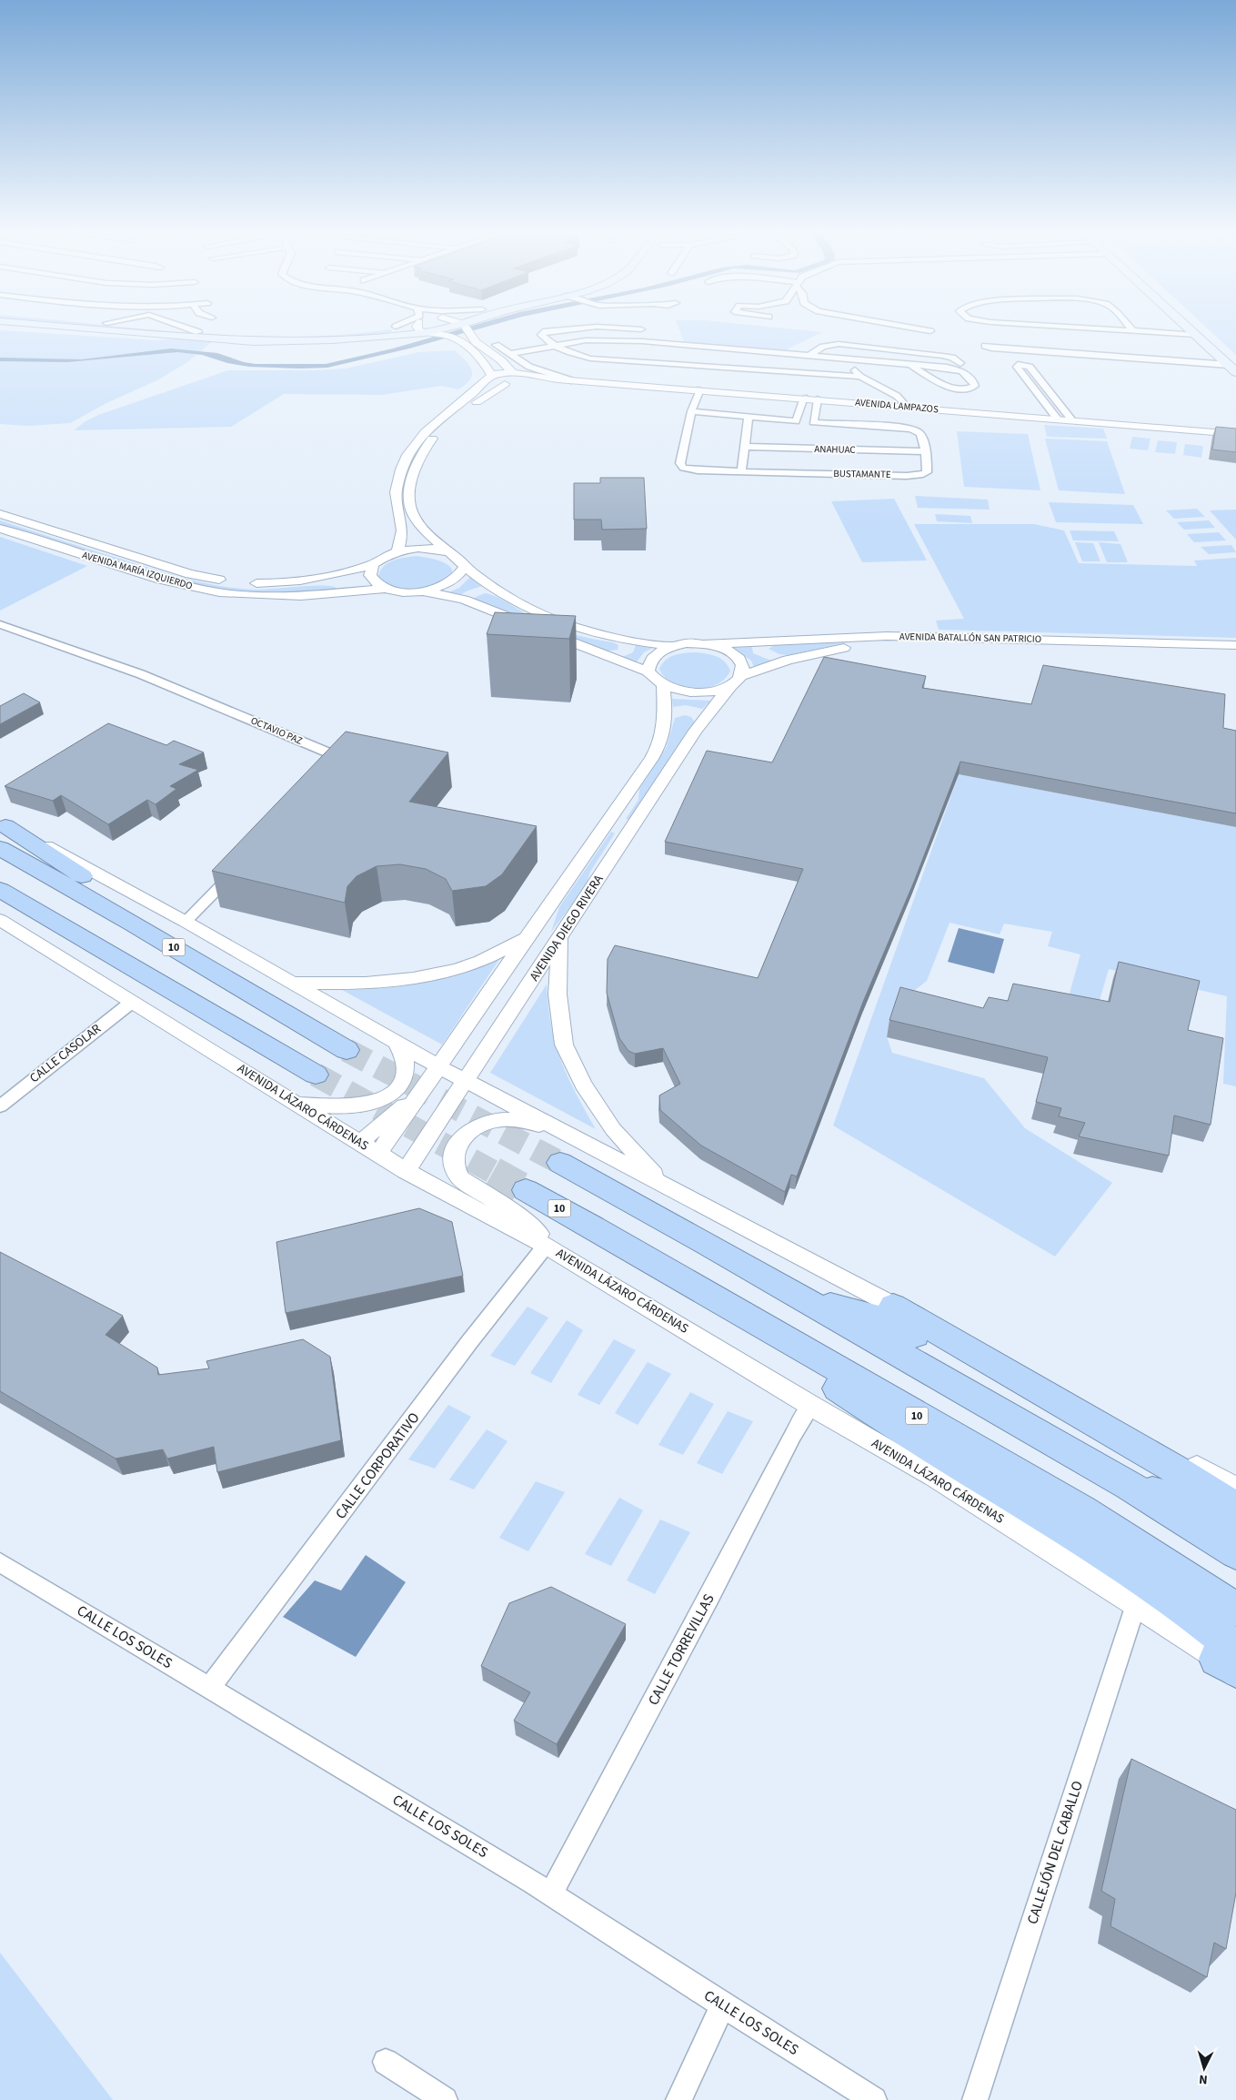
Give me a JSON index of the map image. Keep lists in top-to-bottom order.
{
  "streets": {
    "highway": ["10"],
    "street": [
      "AVENIDA LAMPAZOS",
      "ANAHUAC",
      "BUSTAMANTE",
      "AVENIDA MARÍA IZQUIERDO",
      "AVENIDA BATALLÓN SAN PATRICIO",
      "OCTAVIO PAZ",
      "AVENIDA DIEGO RIVERA",
      "CALLE CASOLAR",
      "AVENIDA LÁZARO CÁRDENAS",
      "CALLE CORPORATIVO",
      "CALLE LOS SOLES",
      "CALLE TORREVILLAS",
      "CALLEJÓN DEL CABALLO"
    ]
  },
  "crossings": [
    ["AVENIDA LAMPAZOS", "BUSTAMANTE"],
    ["ANAHUAC", "BUSTAMANTE"],
    ["AVENIDA BATALLÓN SAN PATRICIO", "AVENIDA DIEGO RIVERA"],
    ["AVENIDA DIEGO RIVERA", "AVENIDA LÁZARO CÁRDENAS"],
    ["CALLE CASOLAR", "AVENIDA LÁZARO CÁRDENAS"],
    ["AVENIDA LÁZARO CÁRDENAS", "CALLE CORPORATIVO"],
    ["AVENIDA LÁZARO CÁRDENAS", "CALLE TORREVILLAS"],
    ["AVENIDA LÁZARO CÁRDENAS", "CALLEJÓN DEL CABALLO"],
    ["CALLE CORPORATIVO", "CALLE LOS SOLES"],
    ["CALLE LOS SOLES", "CALLE TORREVILLAS"]
  ],
  "north": "bottom"
}
